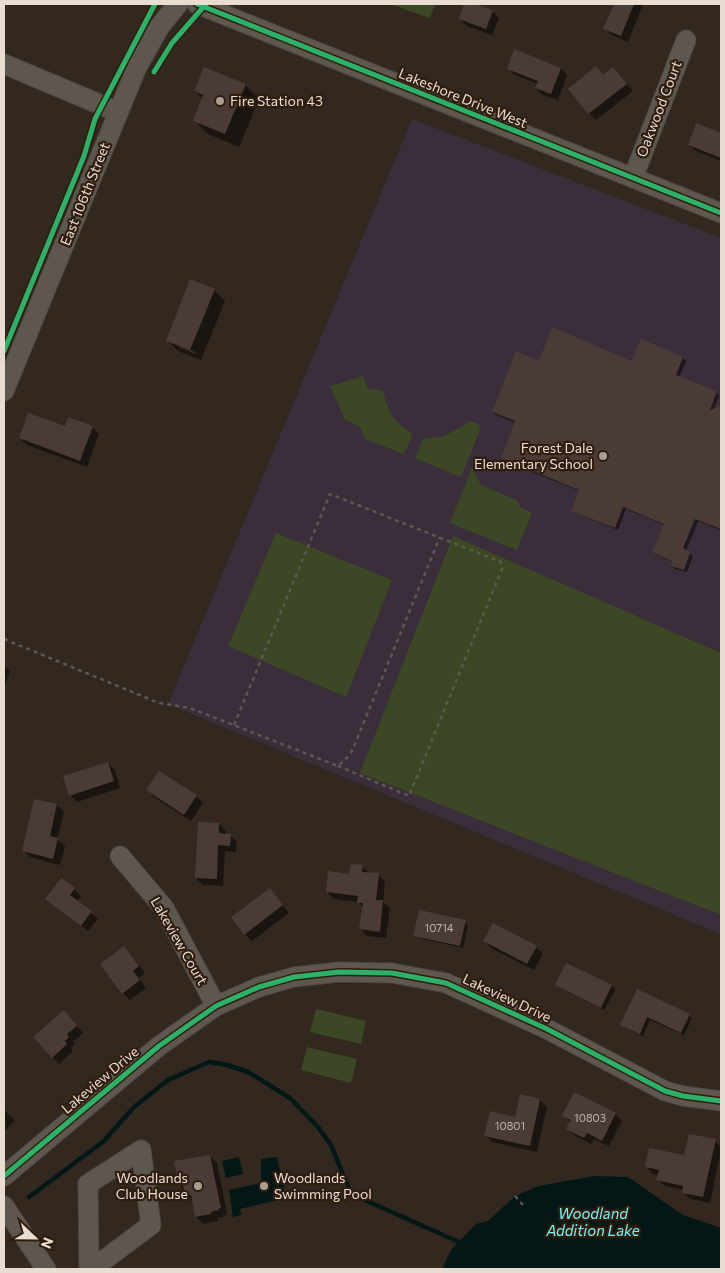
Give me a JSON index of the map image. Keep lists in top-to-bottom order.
{
  "streets": {
    "street": [
      "Lakeshore Drive West",
      "Oakwood Court",
      "East 106th Street",
      "Lakeview Court",
      "Lakeview Drive"
    ]
  },
  "crossings": [
    ["Lakeshore Drive West", "Oakwood Court"],
    ["Lakeview Court", "Lakeview Drive"]
  ],
  "water": ["Woodland Addition Lake"],
  "places": [
    "Fire Station 43",
    "Forest Dale Elementary School",
    "Woodlands Club House",
    "Woodlands Swimming Pool"
  ],
  "house_numbers": ["10714", "10803", "10801"],
  "north": "right"
}
